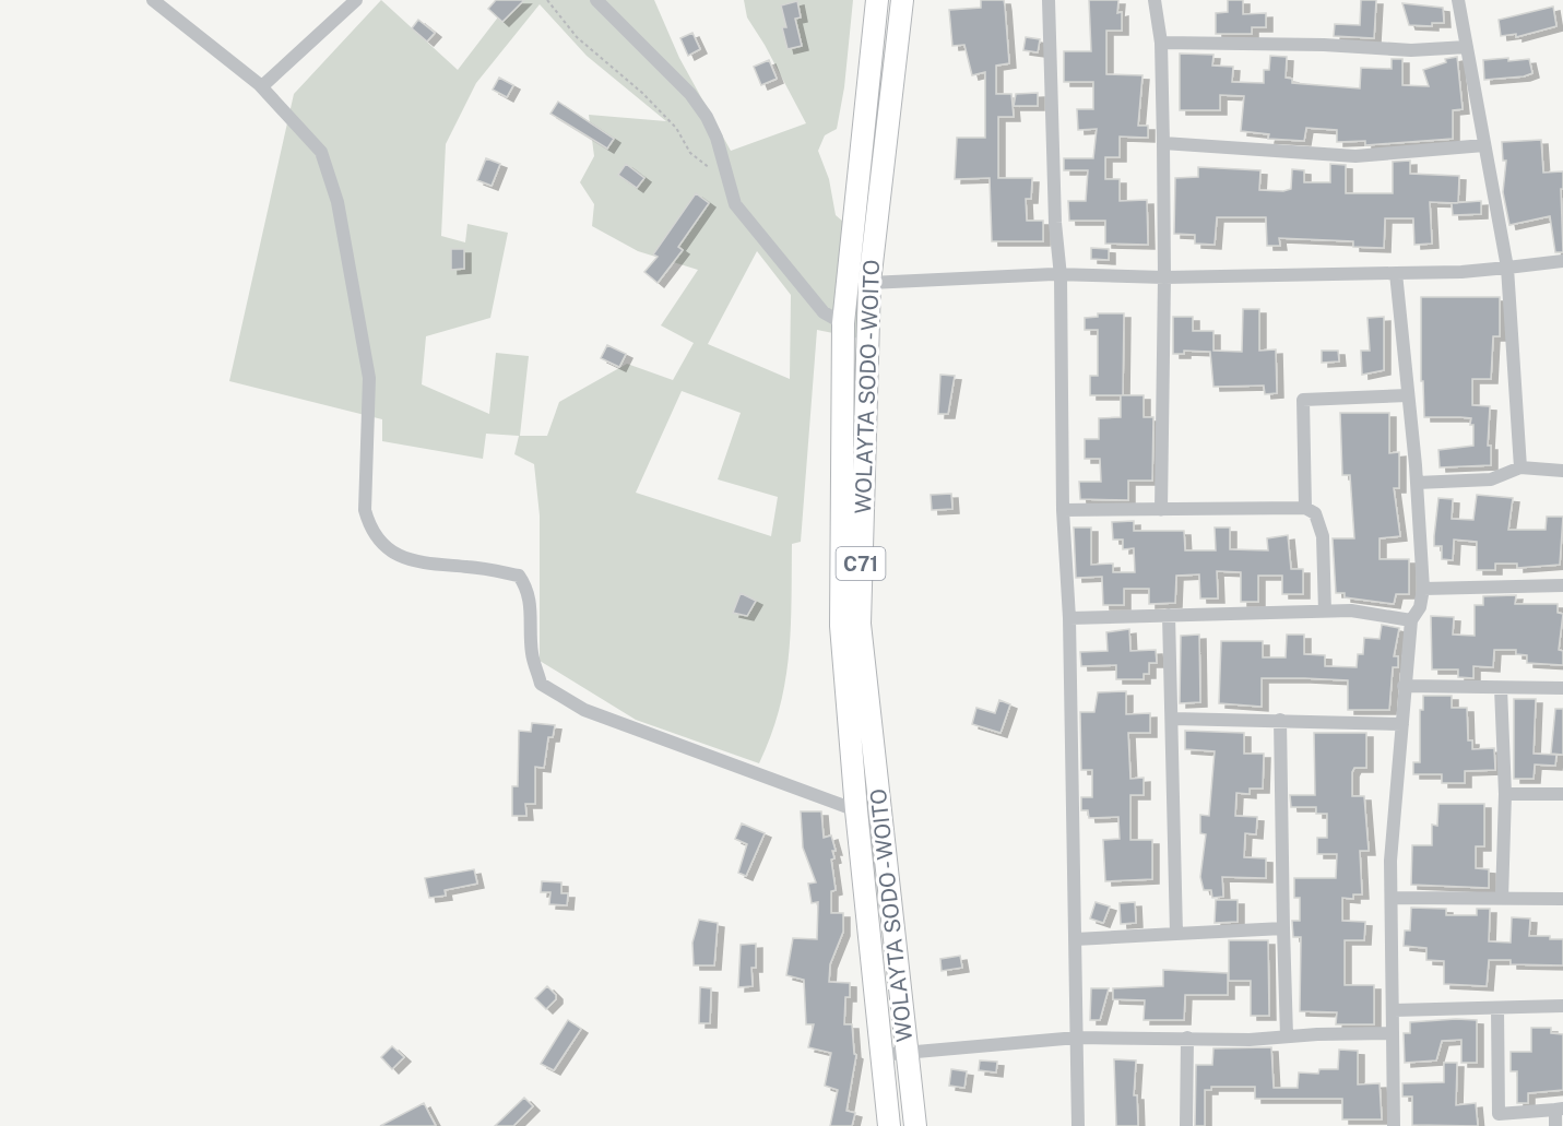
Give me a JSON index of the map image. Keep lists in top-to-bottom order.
{
  "streets": {
    "highway": ["WOLAYTA SODO - WOITO", "C71"]
  }
}
